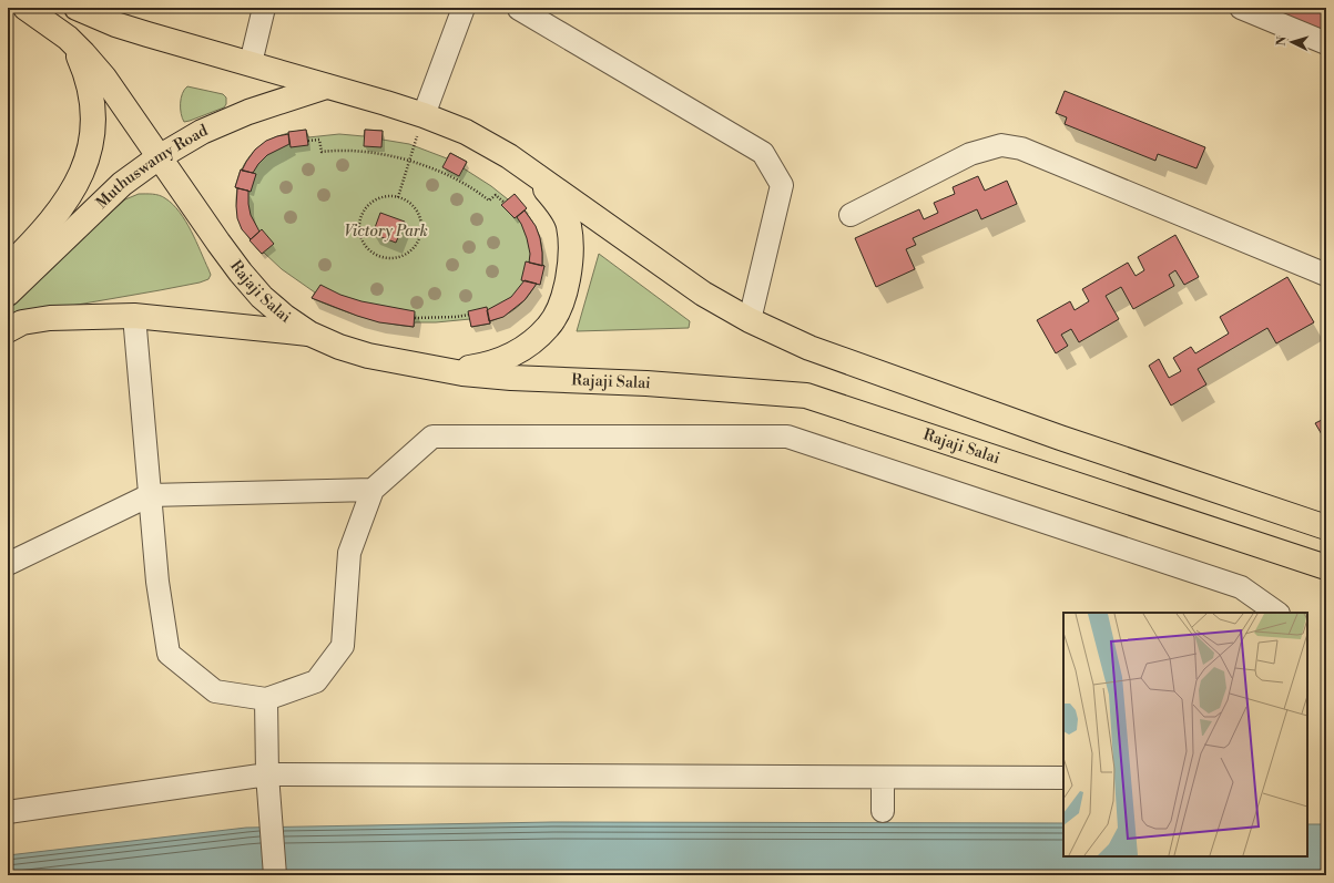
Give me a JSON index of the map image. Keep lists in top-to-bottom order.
{
  "streets": {
    "main road": ["Muthuswamy Road", "Rajaji Salai"]
  },
  "crossings": [
    ["Muthuswamy Road", "Rajaji Salai"]
  ],
  "parks": ["Victory Park"],
  "north": "left"
}
